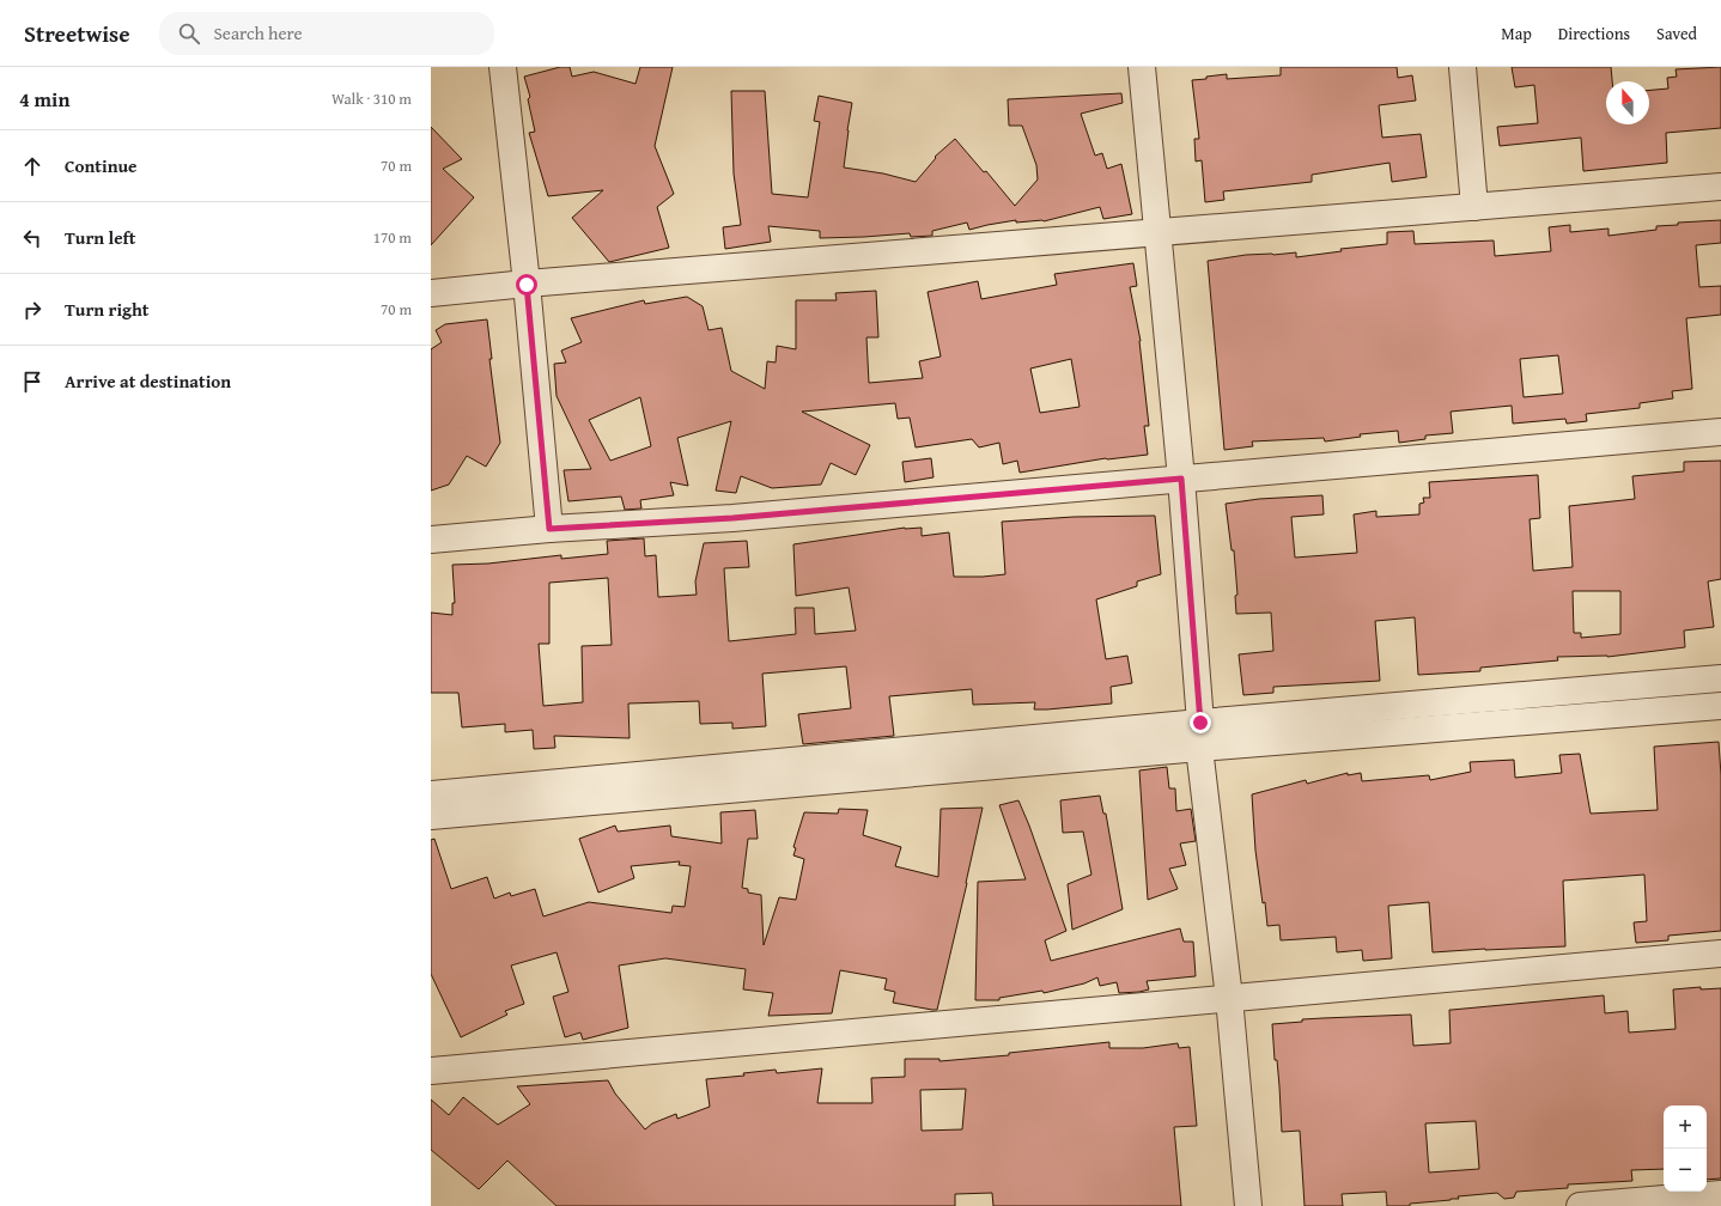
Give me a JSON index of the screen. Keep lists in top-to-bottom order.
{
  "north": "top",
  "page": {
    "header": "Streetwise",
    "search": "Search here",
    "nav": ["Map", "Directions", "Saved"],
    "heading": ["4 min", "Walk · 310 m"],
    "list": [
      ["Continue", "70 m"],
      ["Turn left", "170 m"],
      ["Turn right", "70 m"],
      "Arrive at destination"
    ],
    "map_buttons": ["+", "−"]
  }
}
